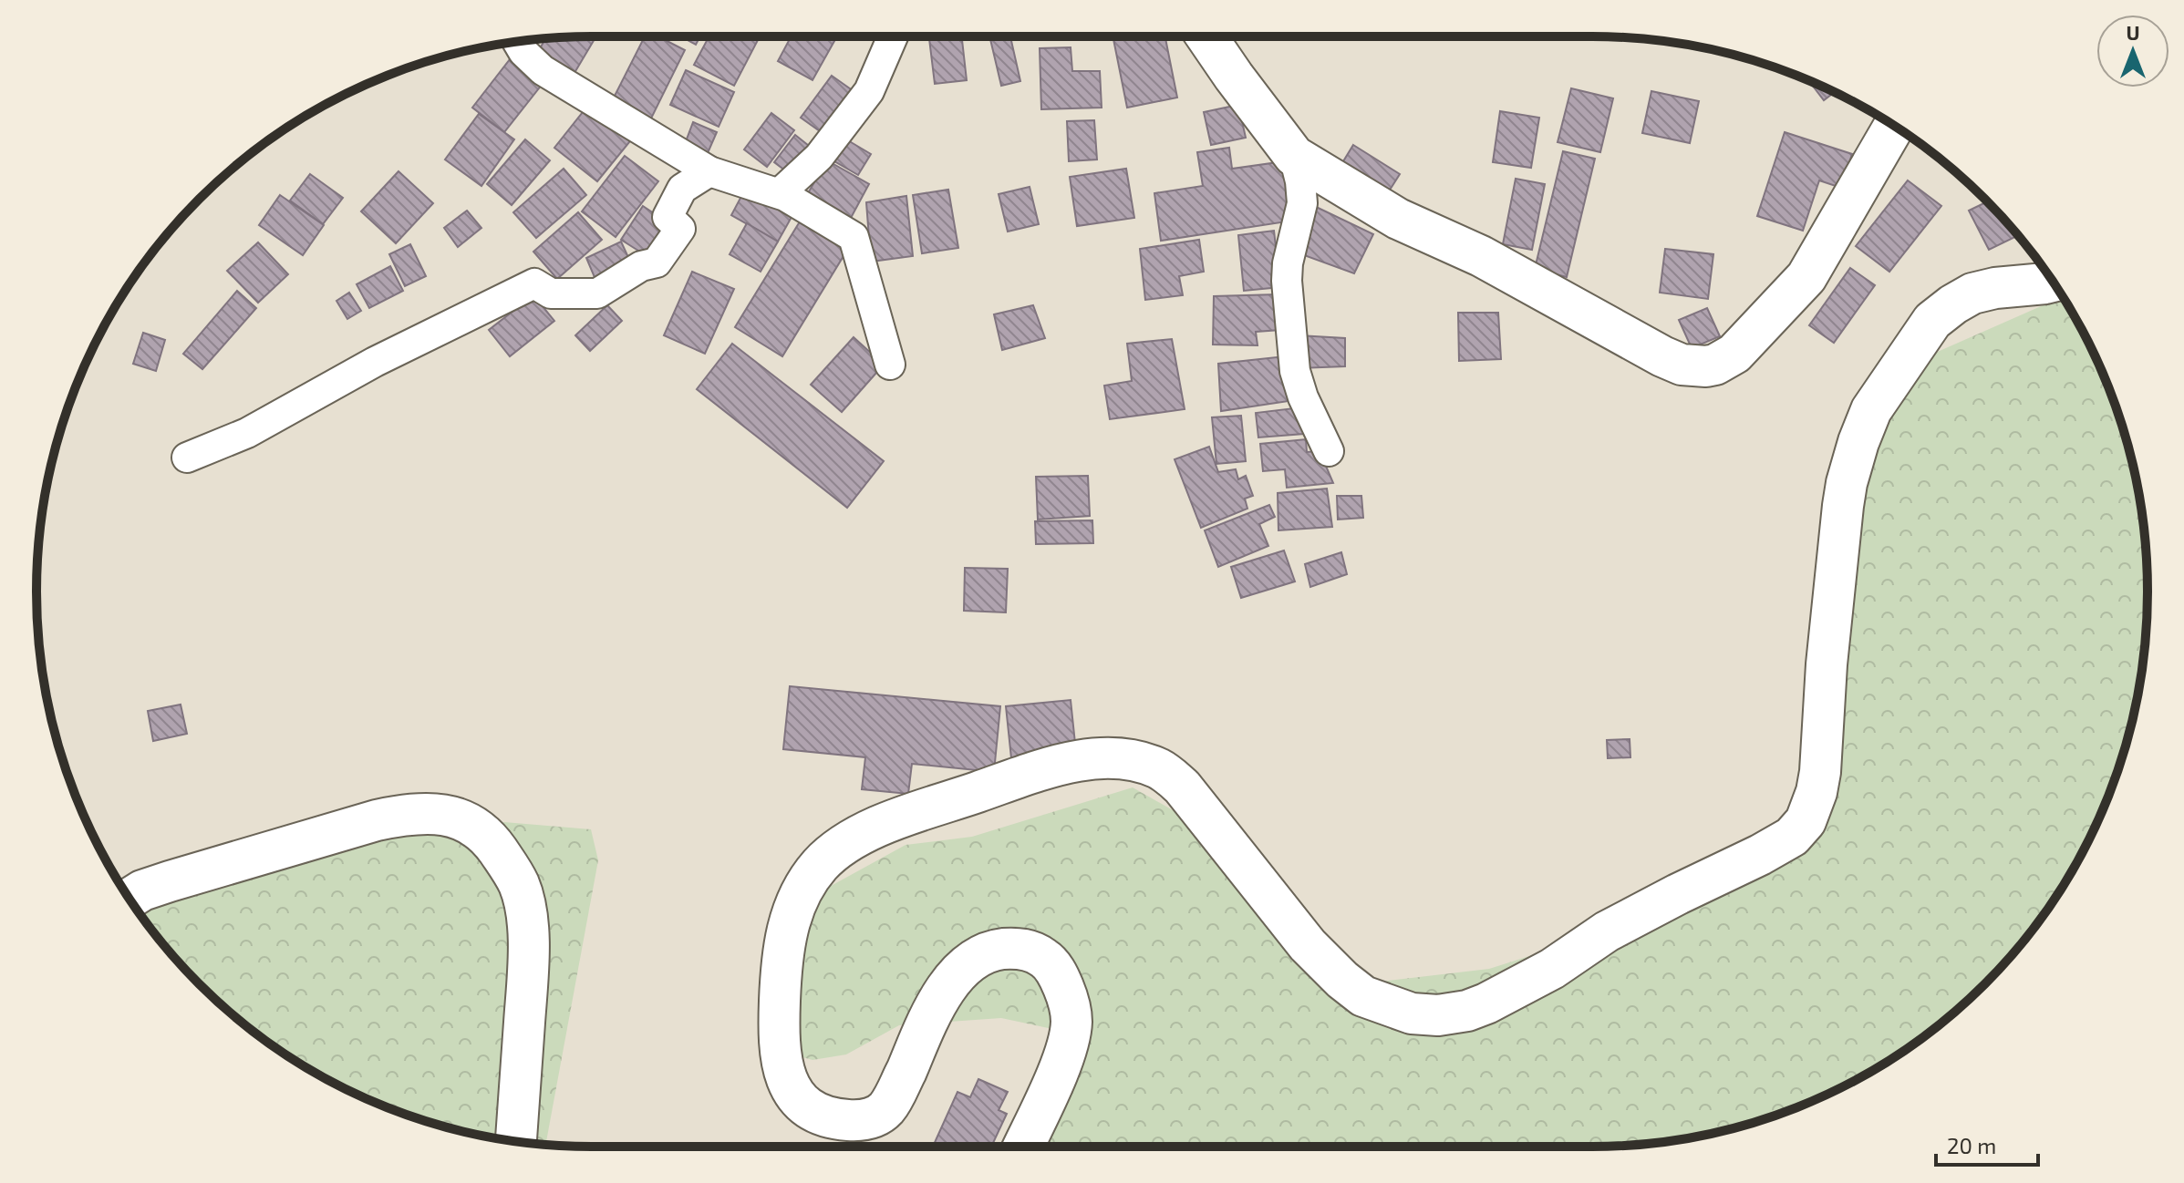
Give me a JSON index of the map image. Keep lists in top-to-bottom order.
{
  "scale_bar": "20 m",
  "north": "top"
}
